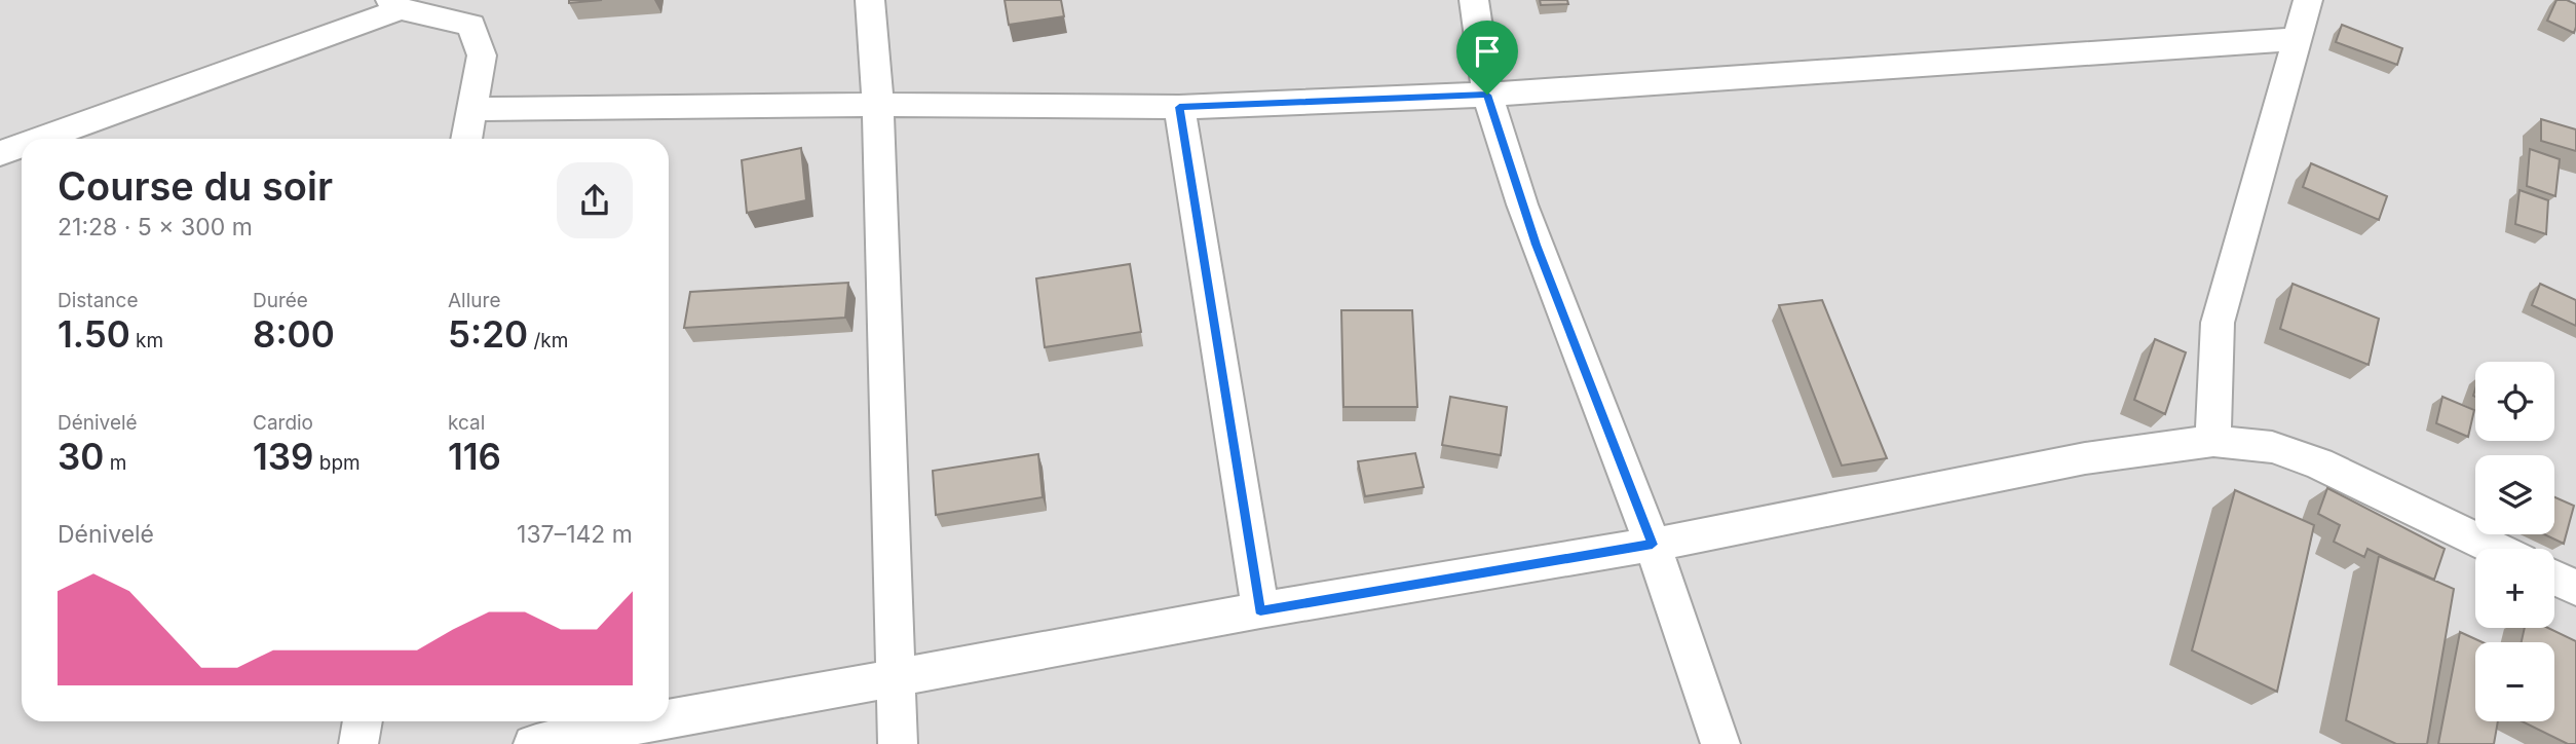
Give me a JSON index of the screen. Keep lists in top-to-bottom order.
{
  "page": {
    "heading": ["Course du soir", "21:28 · 5 × 300 m"],
    "stats": [
      ["Distance", "1.50 km"],
      ["Durée", "8:00"],
      ["Allure", "5:20 /km"],
      ["Dénivelé", "30 m"],
      ["Cardio", "139 bpm"],
      ["kcal", "116"]
    ],
    "map_buttons": ["+", "−"],
    "chart": ["Dénivelé", "137–142 m"]
  }
}
